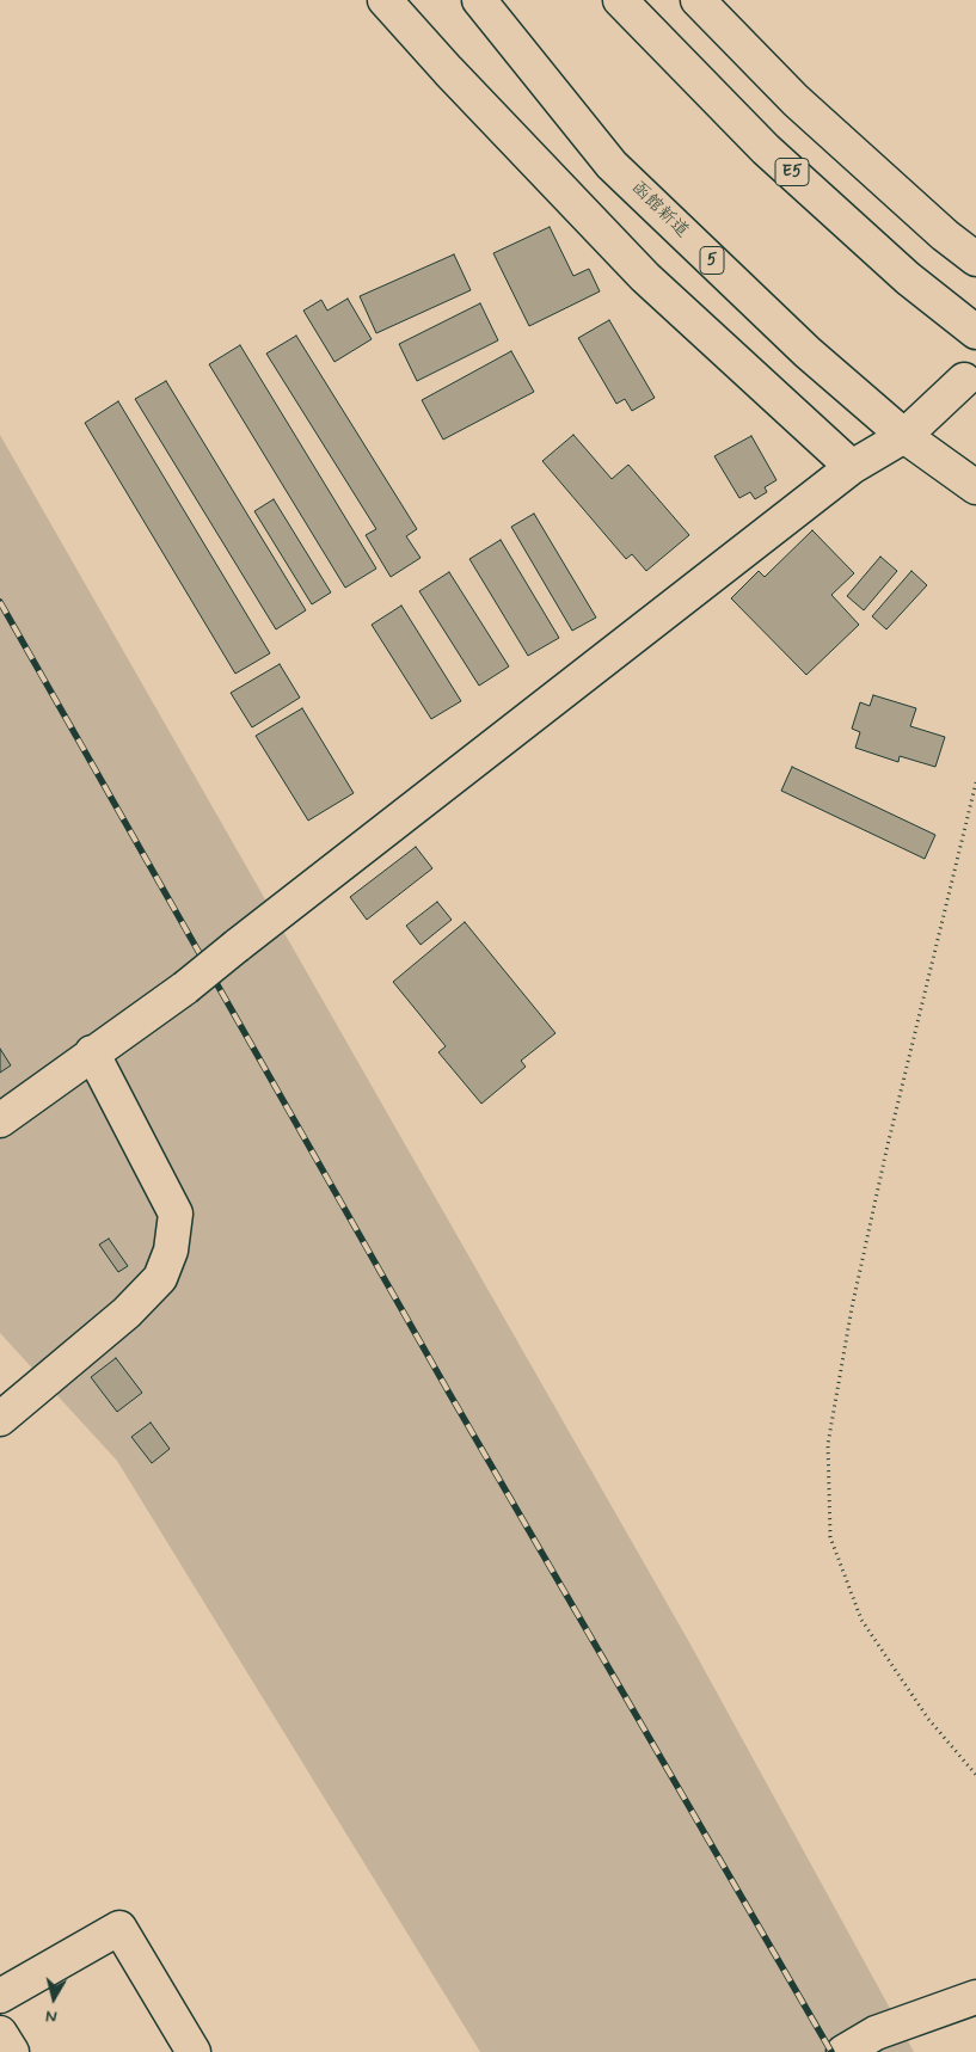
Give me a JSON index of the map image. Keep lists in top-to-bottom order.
{
  "streets": {
    "main road": ["E5", "函館新道", "5"]
  },
  "north": "bottom"
}
